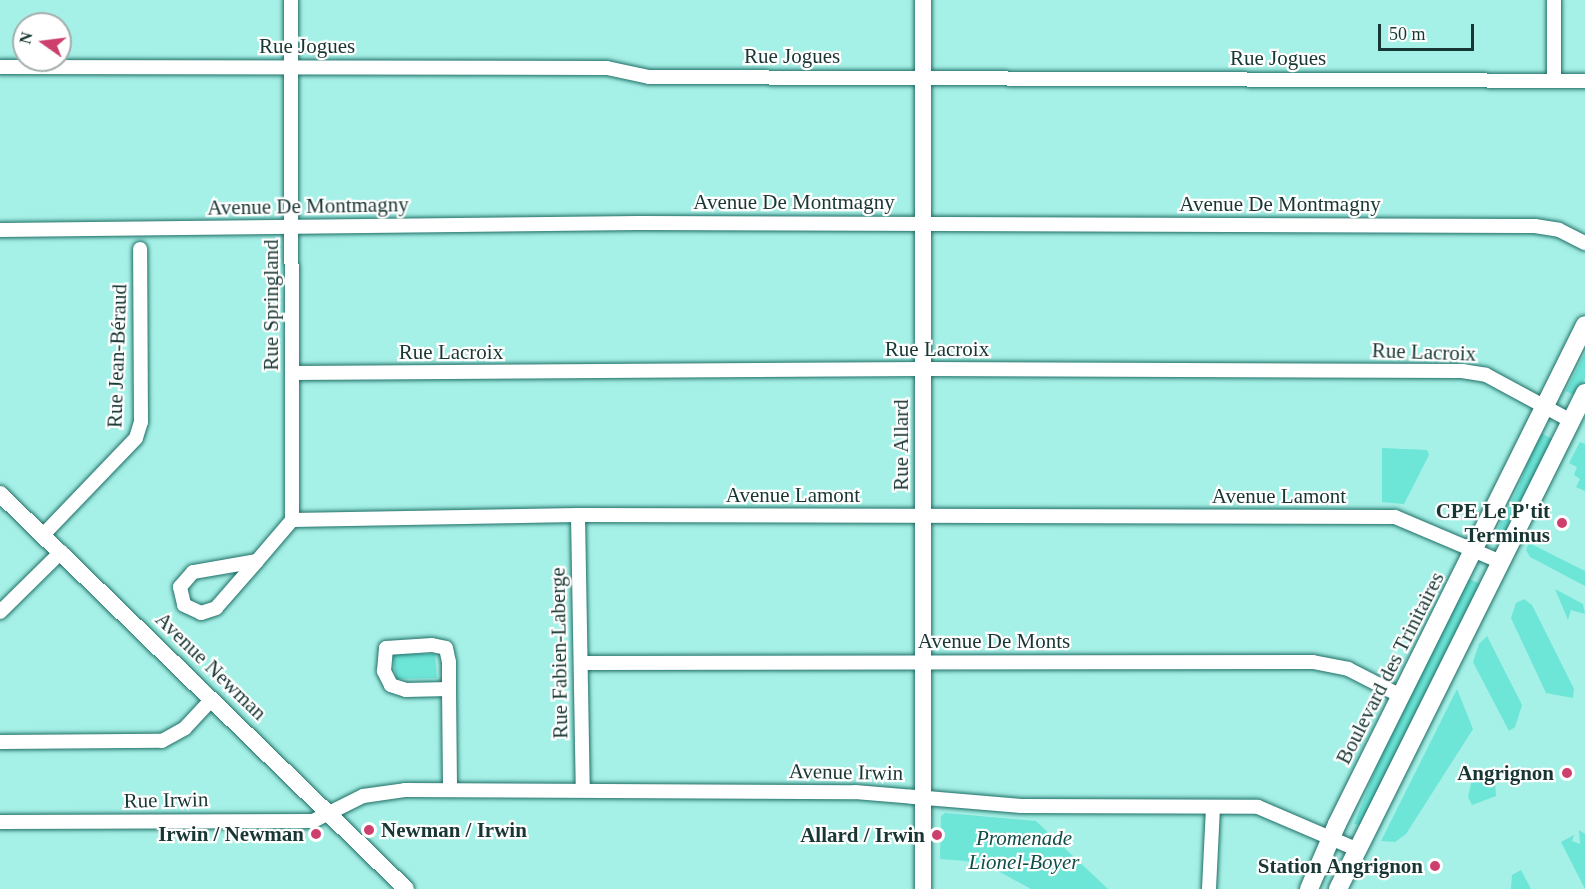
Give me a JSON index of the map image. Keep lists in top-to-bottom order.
{
  "streets": {
    "main road": ["Boulevard des Trinitaires"],
    "street": [
      "Rue Jogues",
      "Avenue De Montmagny",
      "Rue Springland",
      "Rue Lacroix",
      "Rue Jean-Béraud",
      "Rue Allard",
      "Avenue Lamont",
      "Avenue De Monts",
      "Rue Fabien-Laberge",
      "Avenue Newman",
      "Avenue Irwin",
      "Rue Irwin"
    ]
  },
  "crossings": [
    ["Rue Jogues", "Rue Springland"],
    ["Rue Jogues", "Rue Allard"],
    ["Avenue De Montmagny", "Rue Springland"],
    ["Avenue De Montmagny", "Rue Allard"],
    ["Rue Springland", "Rue Lacroix"],
    ["Rue Springland", "Avenue Lamont"],
    ["Rue Lacroix", "Rue Allard"],
    ["Rue Lacroix", "Boulevard des Trinitaires"],
    ["Rue Jean-Béraud", "Avenue Newman"],
    ["Rue Allard", "Avenue Lamont"],
    ["Rue Allard", "Avenue De Monts"],
    ["Rue Allard", "Avenue Irwin"],
    ["Avenue Lamont", "Rue Fabien-Laberge"],
    ["Avenue Lamont", "Boulevard des Trinitaires"],
    ["Avenue De Monts", "Rue Fabien-Laberge"],
    ["Avenue De Monts", "Boulevard des Trinitaires"],
    ["Rue Fabien-Laberge", "Avenue Irwin"],
    ["Avenue Newman", "Avenue Irwin"],
    ["Avenue Newman", "Rue Irwin"],
    ["Boulevard des Trinitaires", "Avenue Irwin"],
    ["Avenue Irwin", "Rue Irwin"]
  ],
  "parks": ["Promenade Lionel-Boyer"],
  "places": [
    "CPE Le P'tit Terminus",
    "Angrignon",
    "Newman / Irwin",
    "Irwin / Newman",
    "Allard / Irwin",
    "Station Angrignon"
  ],
  "scale_bar": "50 m",
  "north": "left"
}
